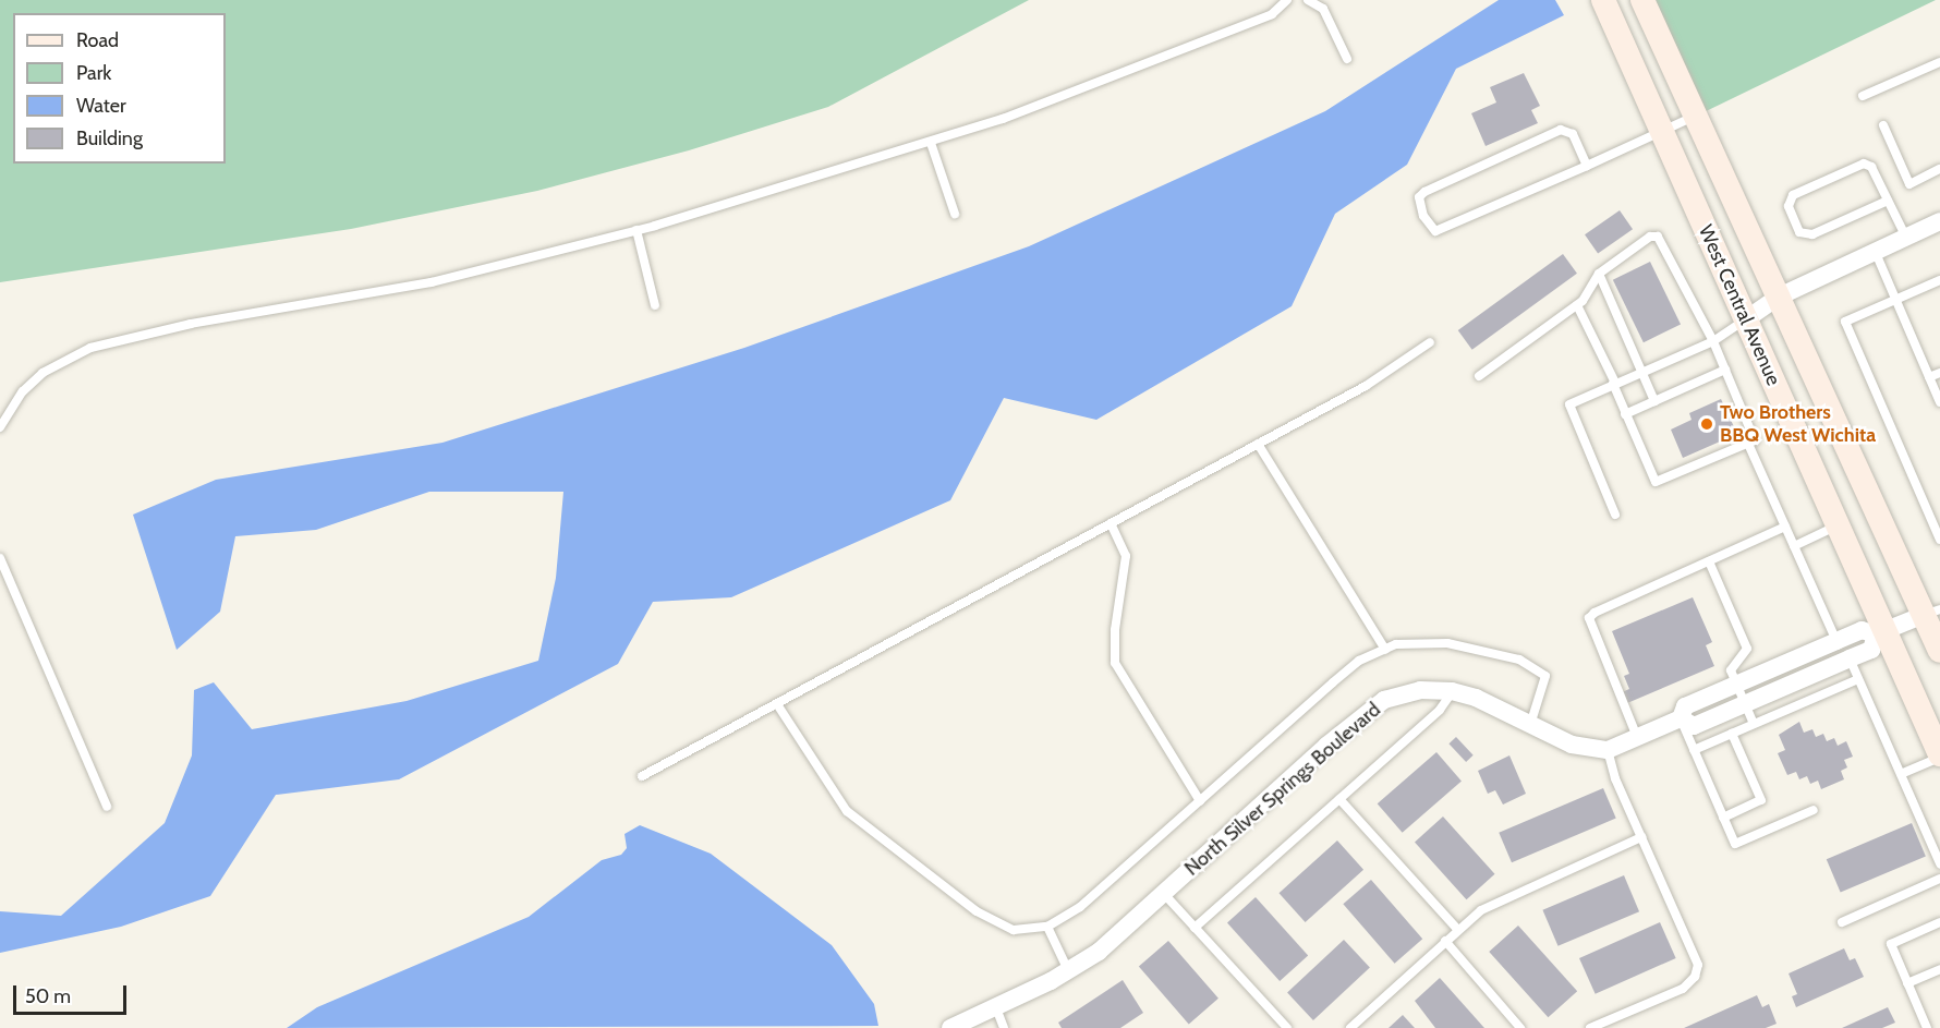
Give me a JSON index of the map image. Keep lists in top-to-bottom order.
{
  "streets": {
    "main road": ["West Central Avenue"],
    "street": ["North Silver Springs Boulevard"]
  },
  "places": ["Two Brothers BBQ West Wichita"],
  "legend": [
    "Road",
    "Park",
    "Water",
    "Building"
  ],
  "scale_bar": "50 m"
}
